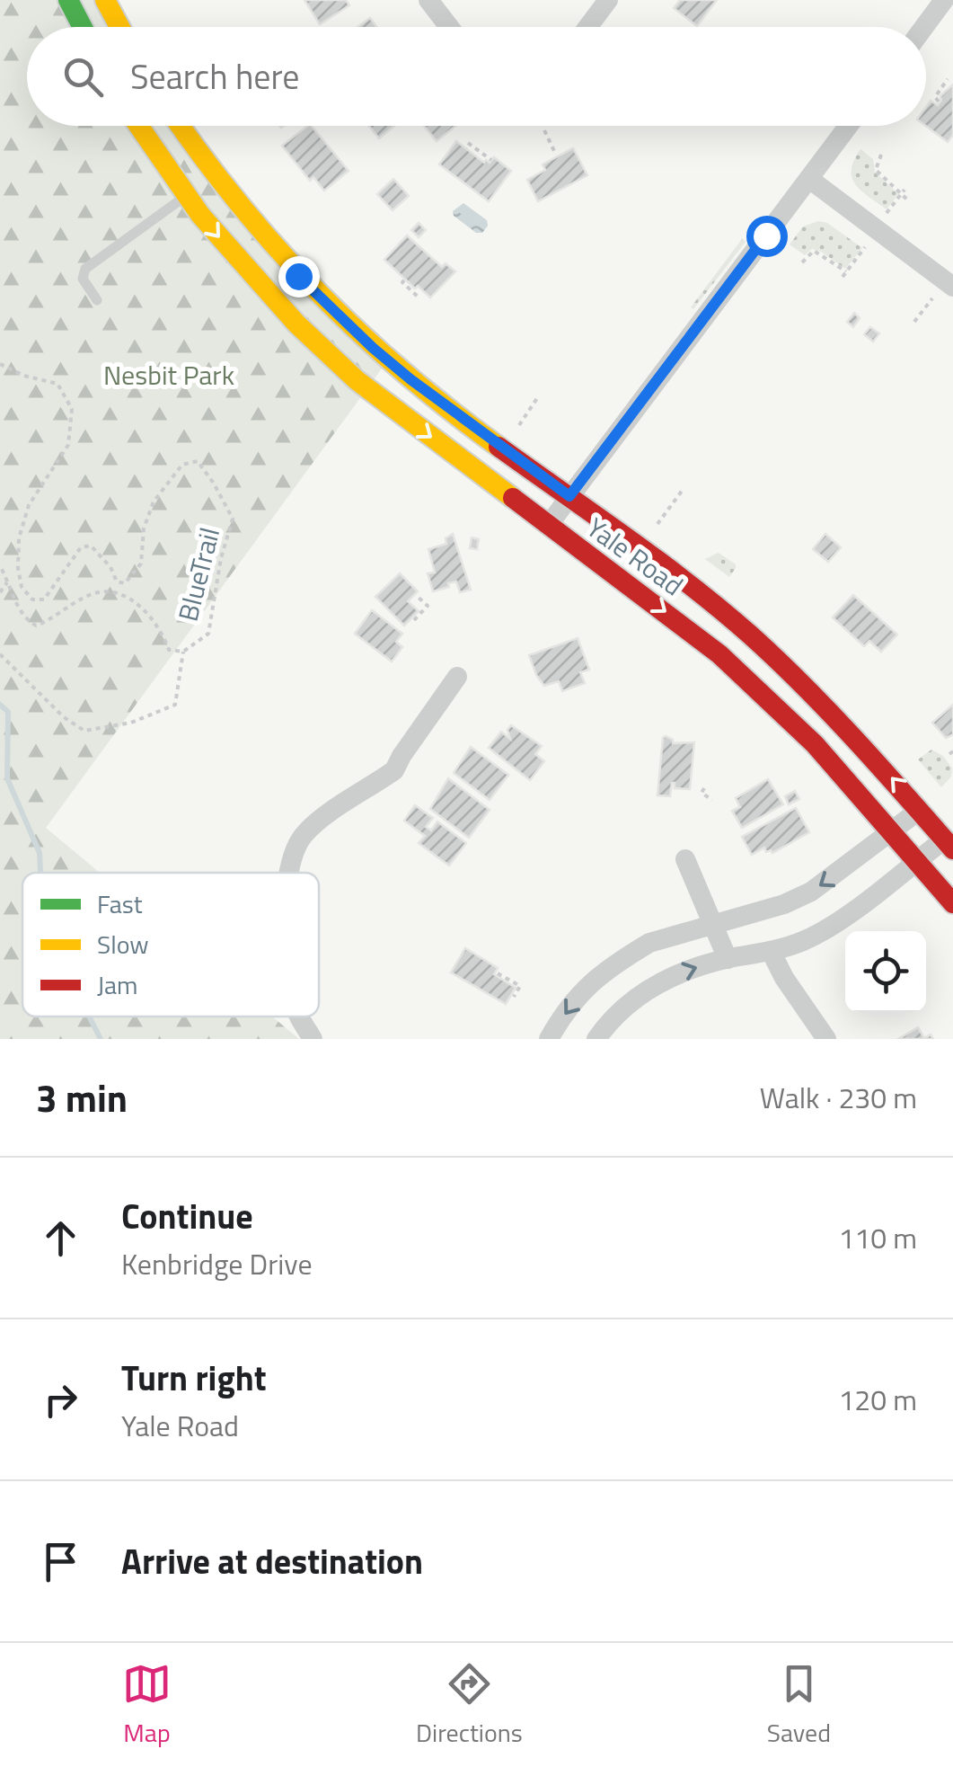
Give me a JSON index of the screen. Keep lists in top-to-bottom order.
{
  "streets": {
    "main road": ["Yale Road"],
    "path": ["BlueTrail"]
  },
  "parks": ["Nesbit Park"],
  "legend": ["Fast", "Slow", "Jam"],
  "page": {
    "search": "Search here",
    "heading": ["3 min", "Walk · 230 m"],
    "list": [
      ["Continue", "Kenbridge Drive", "110 m"],
      ["Turn right", "Yale Road", "120 m"],
      "Arrive at destination"
    ],
    "nav": ["Map", "Directions", "Saved"]
  }
}
